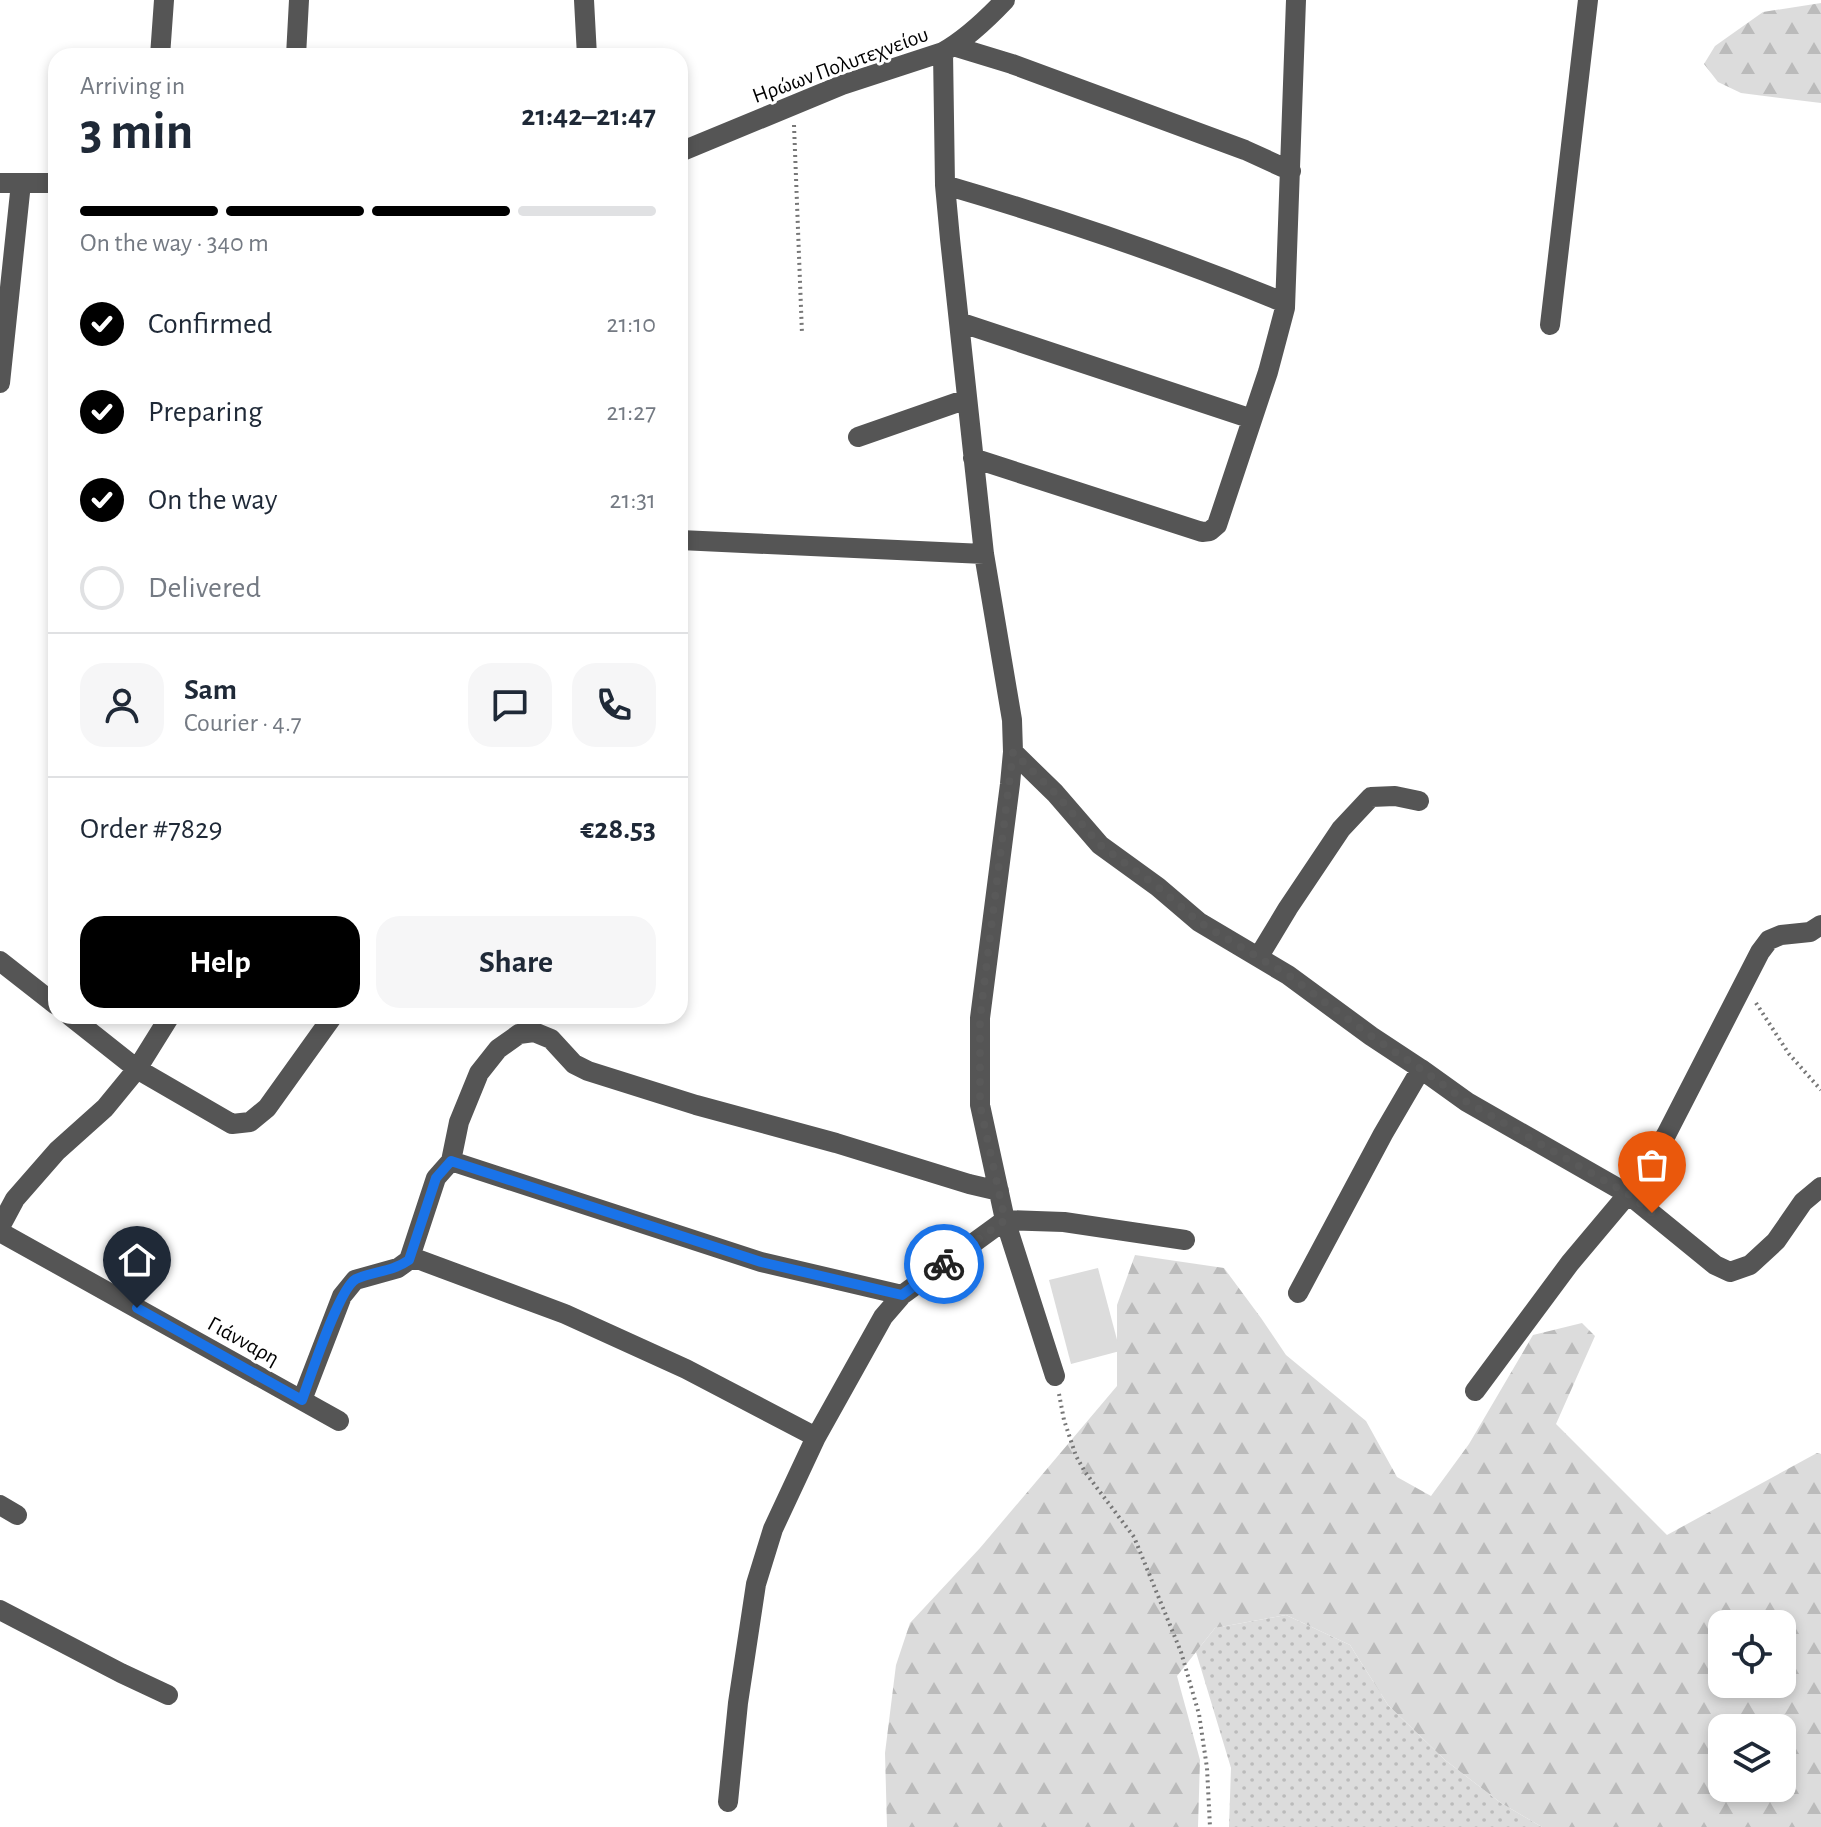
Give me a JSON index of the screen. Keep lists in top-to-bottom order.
{
  "streets": {
    "street": ["Ηρώων Πολυτεχνείου", "Γιάνναρη"]
  },
  "page": {
    "heading": ["3 min", "Arriving in", "21:42–21:47"],
    "panel": [
      "Sam",
      "Courier · 4.7",
      "Order #7829",
      "€28.53"
    ],
    "bar": "On the way · 340 m",
    "list": [
      ["Confirmed", "21:10"],
      ["Preparing", "21:27"],
      ["On the way", "21:31"],
      "Delivered"
    ],
    "buttons": ["Help", "Share"]
  }
}
